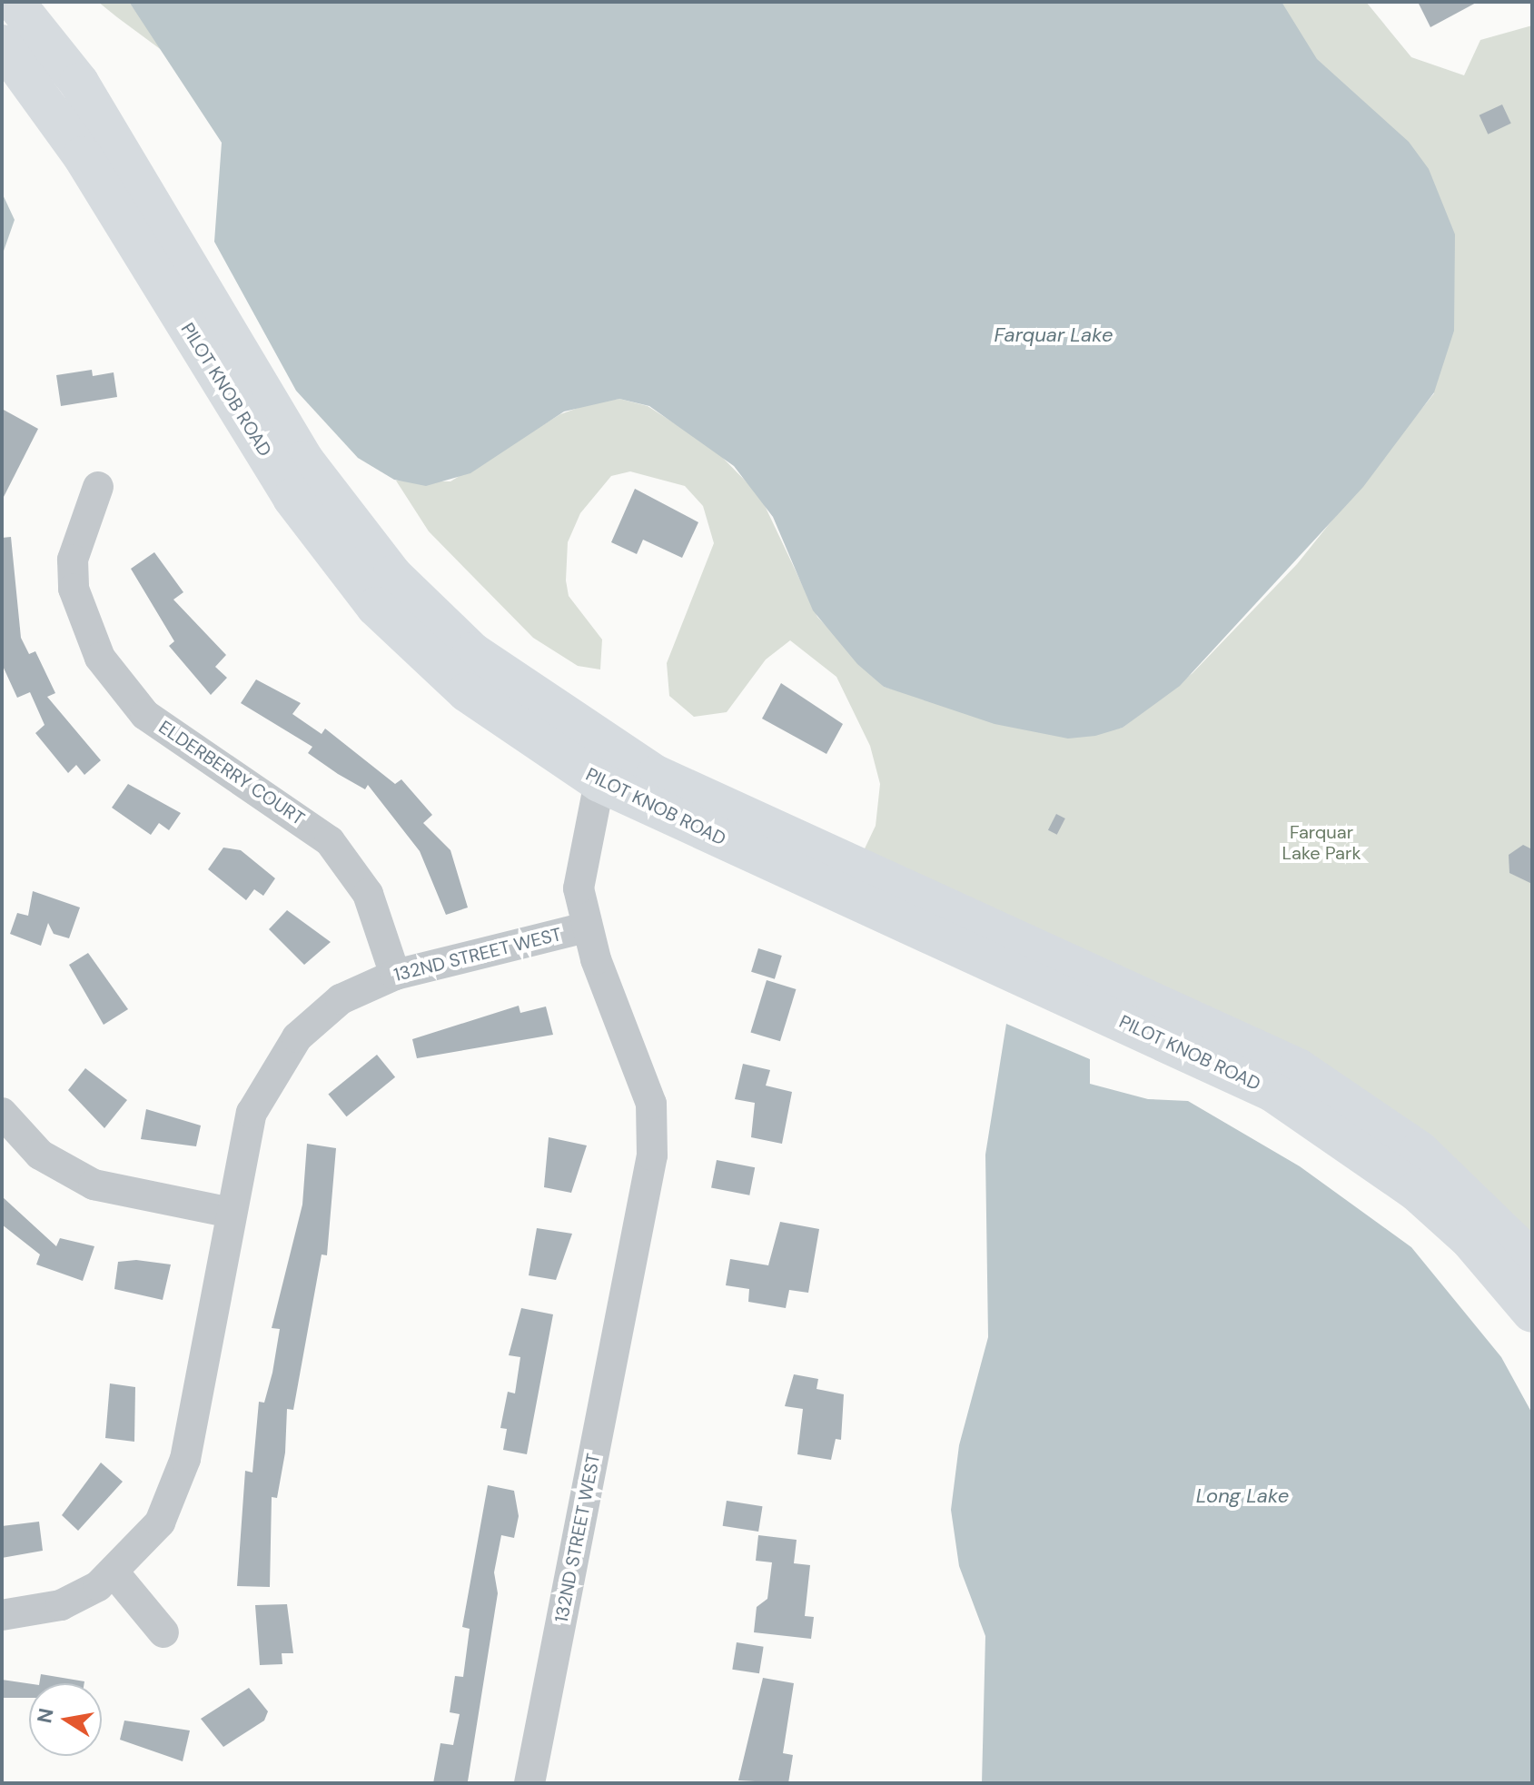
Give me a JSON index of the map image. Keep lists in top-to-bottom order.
{
  "streets": {
    "main road": ["PILOT KNOB ROAD"],
    "street": ["ELDERBERRY COURT", "132ND STREET WEST"]
  },
  "crossings": [
    ["ELDERBERRY COURT", "132ND STREET WEST"]
  ],
  "water": ["Farquar Lake", "Long Lake"],
  "parks": ["Farquar Lake Park"],
  "north": "left"
}
